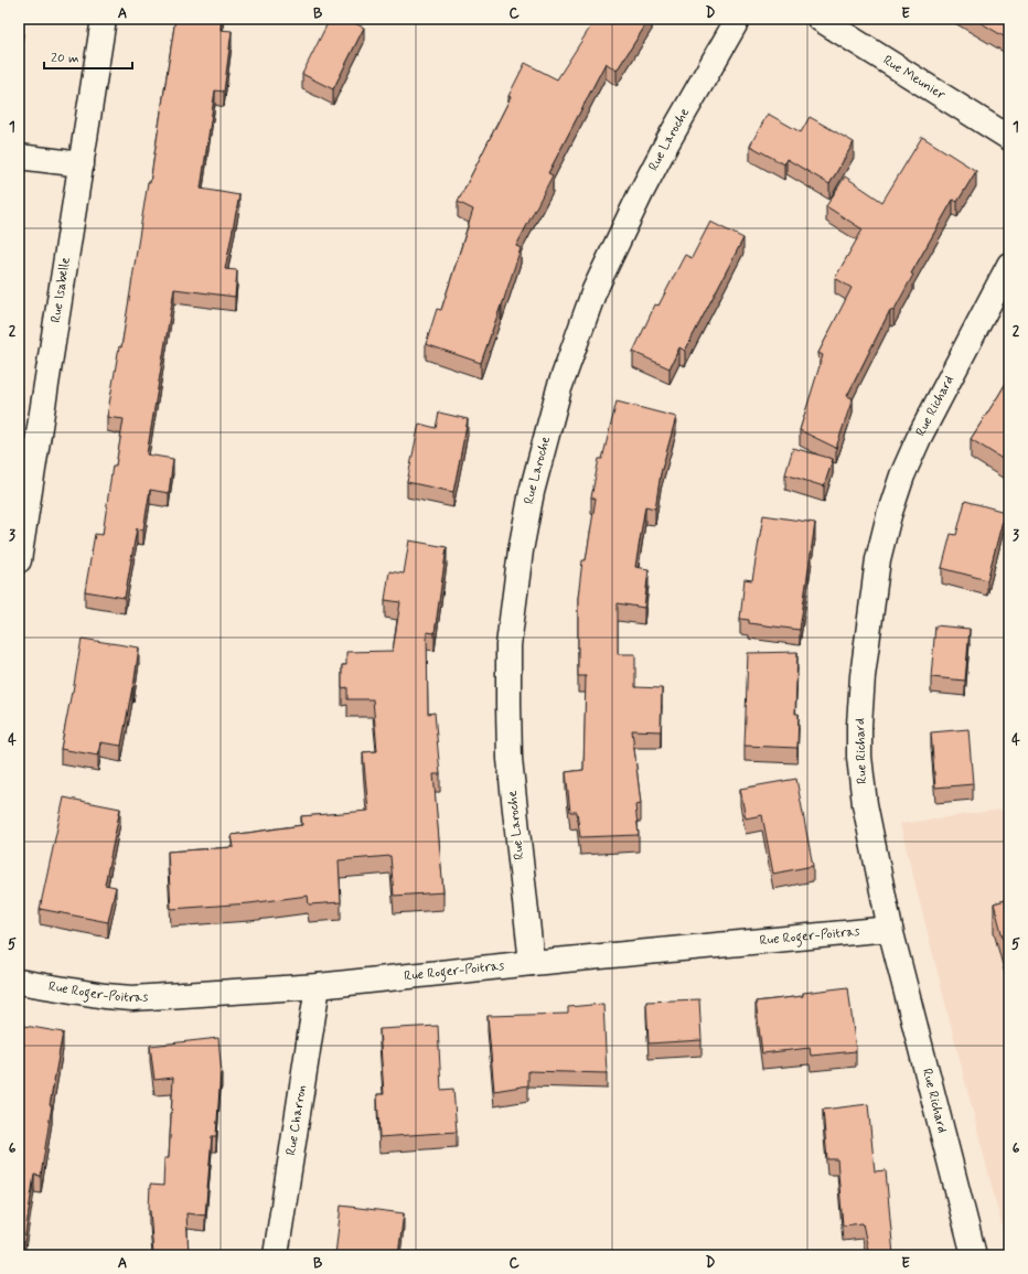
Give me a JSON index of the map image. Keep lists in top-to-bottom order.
{
  "streets": {
    "street": [
      "Rue Meunier",
      "Rue Laroche",
      "Rue Isabelle",
      "Rue Richard",
      "Rue Roger-Poitras",
      "Rue Charron"
    ]
  },
  "crossings": [
    ["Rue Laroche", "Rue Roger-Poitras"],
    ["Rue Richard", "Rue Roger-Poitras"],
    ["Rue Roger-Poitras", "Rue Charron"]
  ],
  "scale_bar": "20 m",
  "grid": {
    "columns": [
      "A",
      "B",
      "C",
      "D",
      "E"
    ],
    "rows": [
      "1",
      "2",
      "3",
      "4",
      "5",
      "6"
    ]
  }
}
